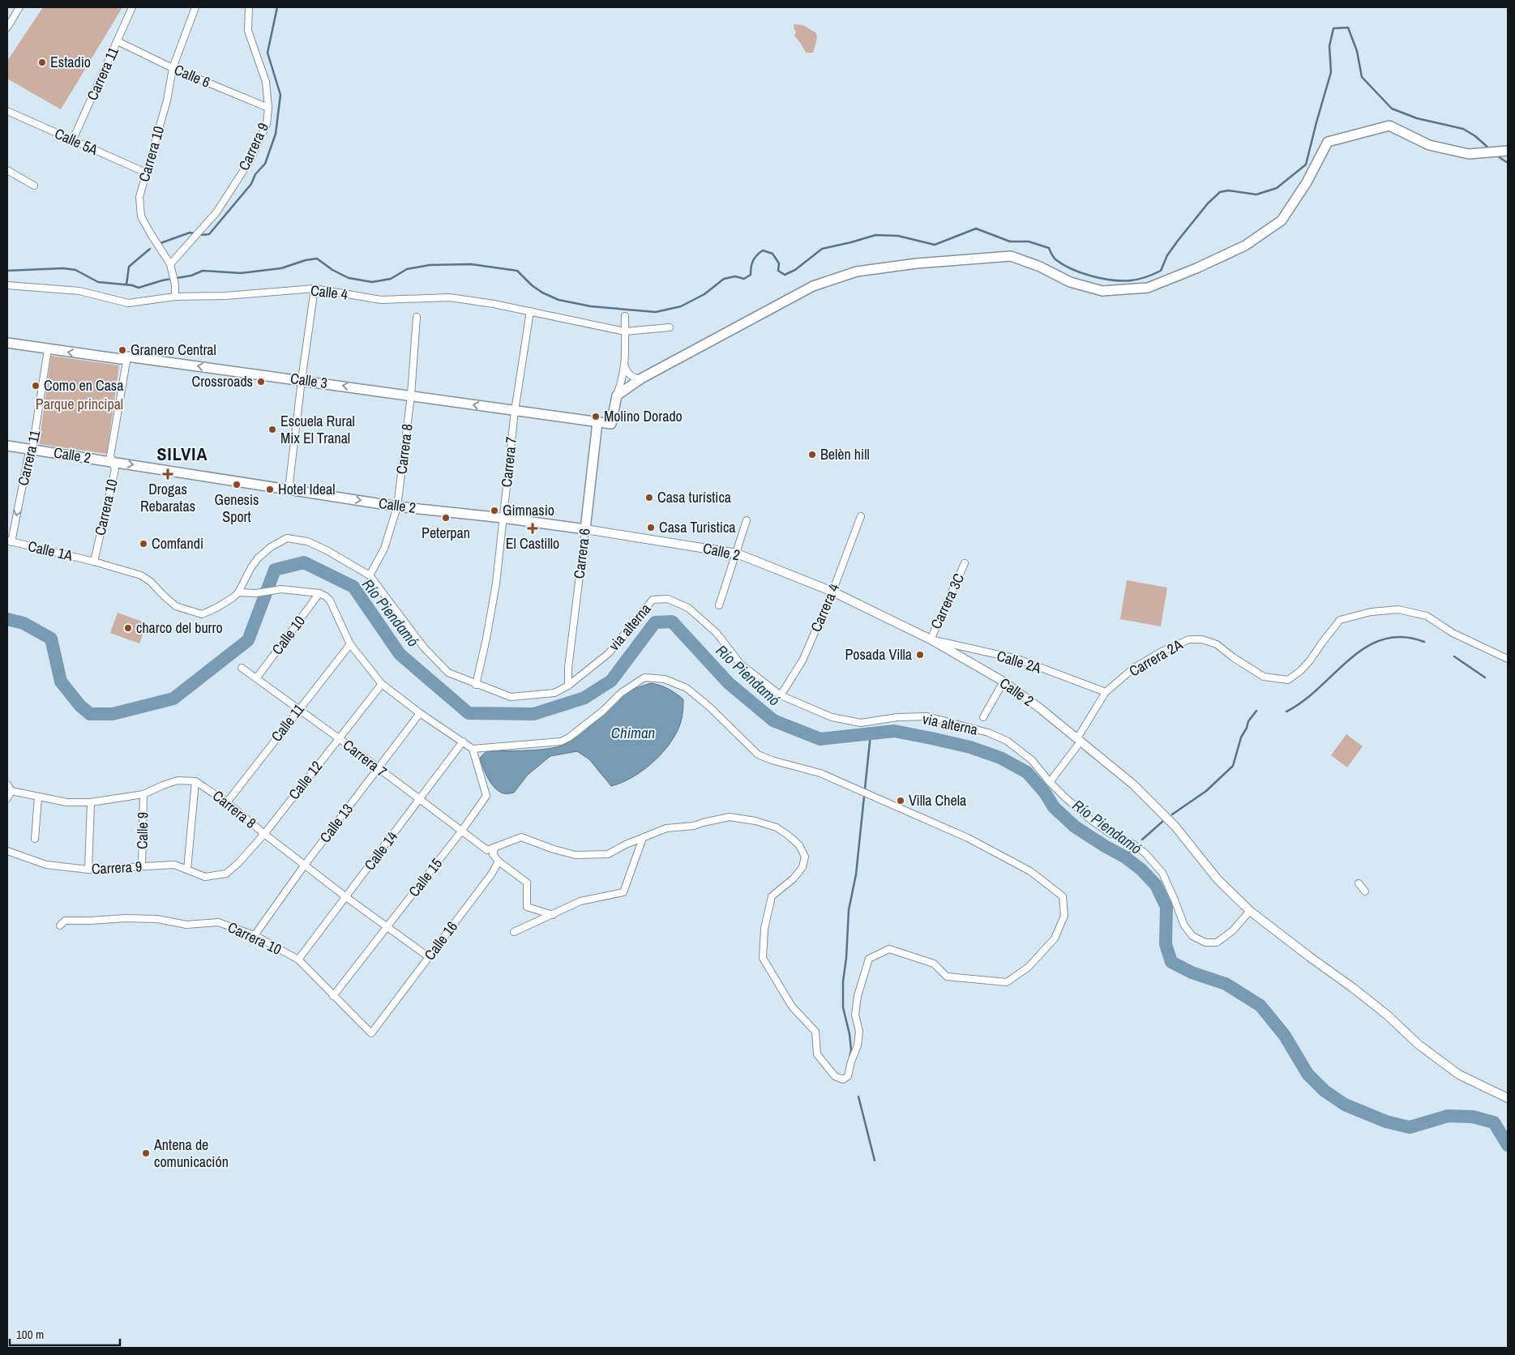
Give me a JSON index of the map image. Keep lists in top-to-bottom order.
{
  "streets": {
    "main road": ["Calle 3", "Calle 2", "Carrera 6"],
    "street": [
      "Carrera 11",
      "Calle 6",
      "Calle 5A",
      "Carrera 9",
      "Carrera 10",
      "Calle 4",
      "Carrera 8",
      "Carrera 7",
      "Calle 1A",
      "Carrera 3C",
      "Carrera 4",
      "via alterna",
      "Calle 10",
      "Carrera 2A",
      "Calle 2A",
      "Calle 11",
      "Calle 12",
      "Calle 13",
      "Calle 9",
      "Calle 14",
      "Calle 15",
      "Calle 16"
    ]
  },
  "crossings": [
    ["Carrera 11", "Calle 6"],
    ["Carrera 11", "Calle 5A"],
    ["Carrera 11", "Calle 3"],
    ["Carrera 11", "Calle 2"],
    ["Carrera 11", "Calle 1A"],
    ["Calle 6", "Carrera 9"],
    ["Calle 6", "Carrera 10"],
    ["Calle 5A", "Carrera 10"],
    ["Carrera 9", "Carrera 10"],
    ["Carrera 9", "Calle 12"],
    ["Carrera 9", "Calle 9"],
    ["Carrera 10", "Calle 4"],
    ["Carrera 10", "Calle 3"],
    ["Carrera 10", "Calle 2"],
    ["Carrera 10", "Calle 1A"],
    ["Carrera 10", "Calle 13"],
    ["Carrera 10", "Calle 14"],
    ["Carrera 10", "Calle 15"],
    ["Carrera 10", "Calle 16"],
    ["Calle 4", "Carrera 7"],
    ["Calle 3", "Carrera 8"],
    ["Calle 3", "Carrera 7"],
    ["Calle 3", "Carrera 6"],
    ["Carrera 8", "Calle 2"],
    ["Carrera 8", "via alterna"],
    ["Carrera 8", "Calle 11"],
    ["Carrera 8", "Calle 12"],
    ["Carrera 8", "Calle 13"],
    ["Carrera 8", "Calle 14"],
    ["Carrera 8", "Calle 15"],
    ["Carrera 8", "Calle 16"],
    ["Calle 2", "Carrera 7"],
    ["Calle 2", "Carrera 6"],
    ["Calle 2", "Carrera 3C"],
    ["Calle 2", "Carrera 4"],
    ["Calle 2", "via alterna"],
    ["Calle 2", "Carrera 2A"],
    ["Calle 2", "Calle 2A"],
    ["Carrera 7", "via alterna"],
    ["Carrera 7", "Calle 10"],
    ["Carrera 7", "Calle 11"],
    ["Carrera 7", "Calle 12"],
    ["Carrera 7", "Calle 13"],
    ["Carrera 7", "Calle 14"],
    ["Carrera 7", "Calle 15"],
    ["Calle 1A", "via alterna"],
    ["Carrera 6", "via alterna"],
    ["Carrera 3C", "Calle 2A"],
    ["Carrera 4", "via alterna"],
    ["via alterna", "Carrera 2A"],
    ["Carrera 2A", "Calle 2A"]
  ],
  "one_way": ["Calle 3"],
  "districts": ["SILVIA"],
  "water": ["Río Piendamó", "Chiman"],
  "parks": ["Parque principal"],
  "places": {
    "other": [
      "Estadio",
      "Granero Central",
      "Crossroads",
      "Como en Casa",
      "Molino Dorado",
      "Escuela Rural Mix El Tranal",
      "Belèn hill",
      "Genesis Sport",
      "Hotel Ideal",
      "Casa turística",
      "Gimnasio",
      "Peterpan",
      "Casa Turistica",
      "Comfandi",
      "charco del burro",
      "Posada Villa",
      "Villa Chela",
      "Antena de comunicación"
    ],
    "health": ["Drogas Rebaratas", "El Castillo"]
  },
  "scale_bar": "100 m"
}
